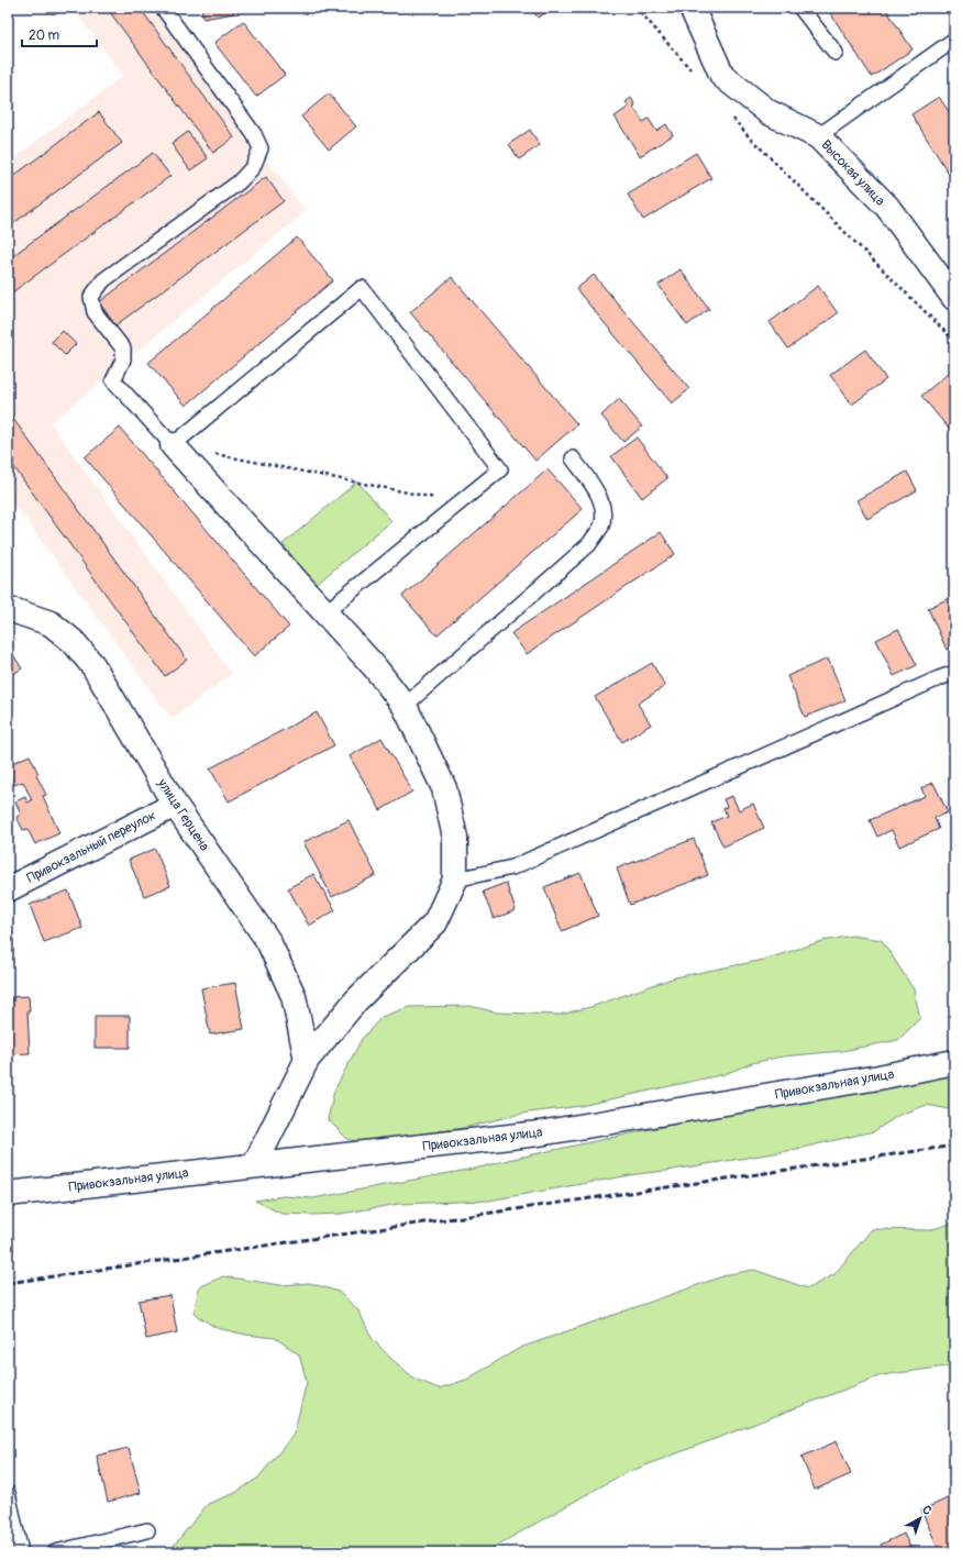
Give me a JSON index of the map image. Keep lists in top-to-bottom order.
{
  "streets": {
    "street": [
      "Высокая улица",
      "улица Герцена",
      "Привокзальный переулок",
      "Привокзальная улица"
    ]
  },
  "crossings": [
    ["улица Герцена", "Привокзальный переулок"]
  ],
  "scale_bar": "20 m",
  "north": "top right"
}
